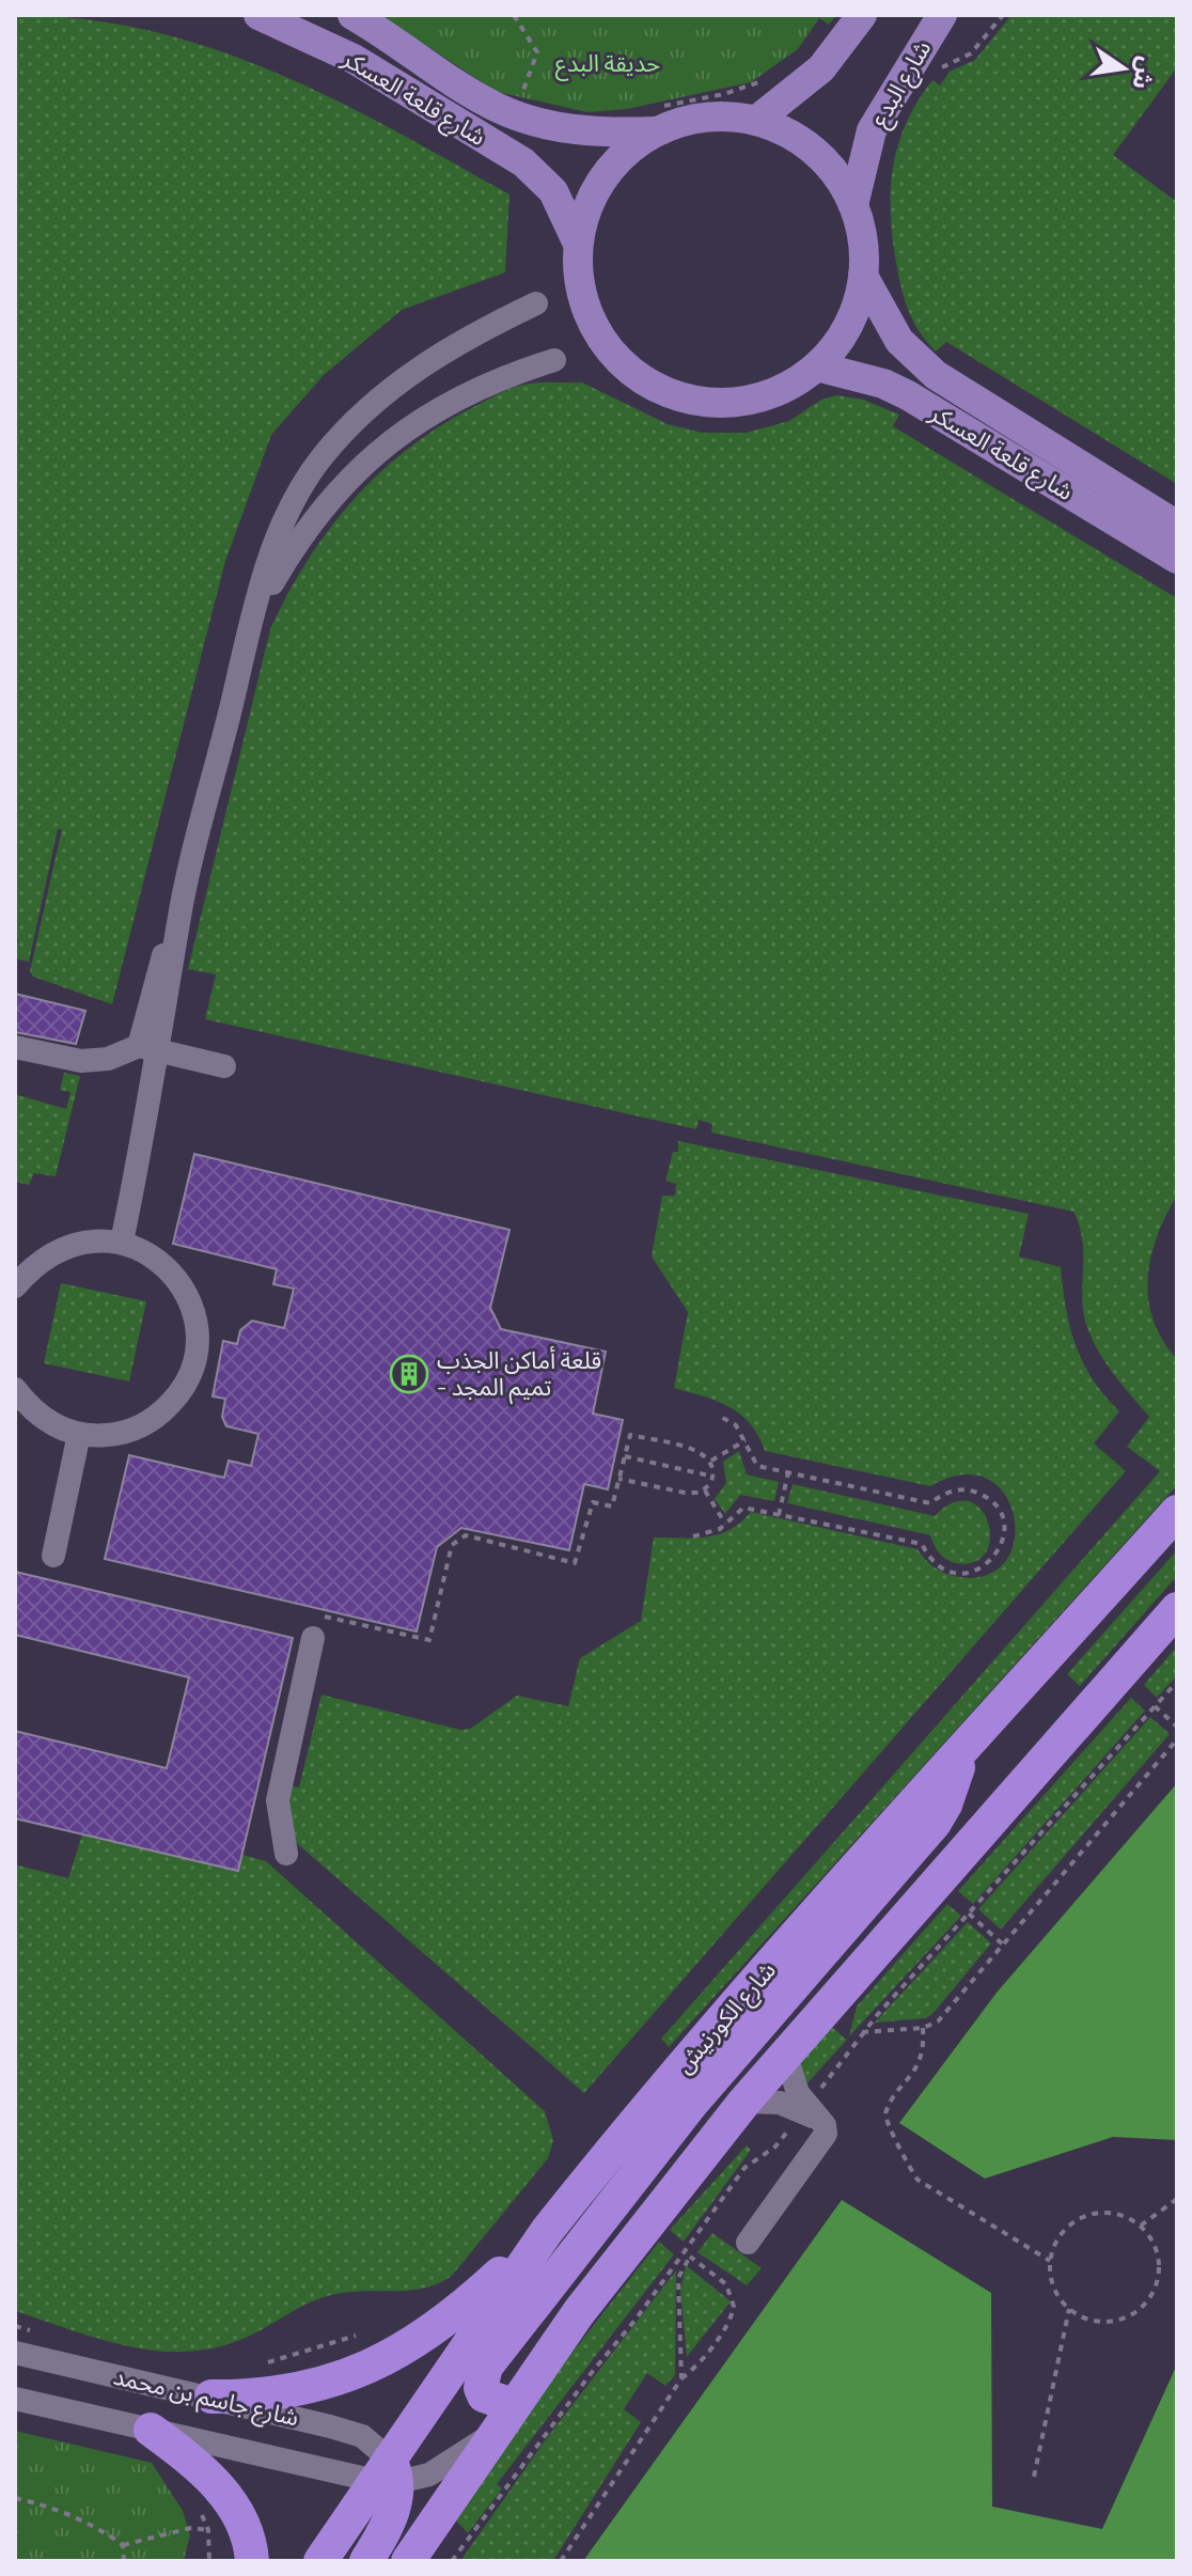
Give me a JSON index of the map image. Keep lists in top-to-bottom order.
{
  "streets": {
    "highway": ["شارع الكورنيش"],
    "main road": ["شارع البدع", "شارع قلعة العسكر"],
    "street": ["شارع جاسم بن محمد"]
  },
  "crossings": [
    ["شارع البدع", "شارع قلعة العسكر"],
    ["شارع الكورنيش", "شارع جاسم بن محمد"]
  ],
  "parks": ["حديقة البدع"],
  "places": {
    "building": ["قلعة أماكن الجذب - تميم المجد"]
  },
  "north": "right"
}
